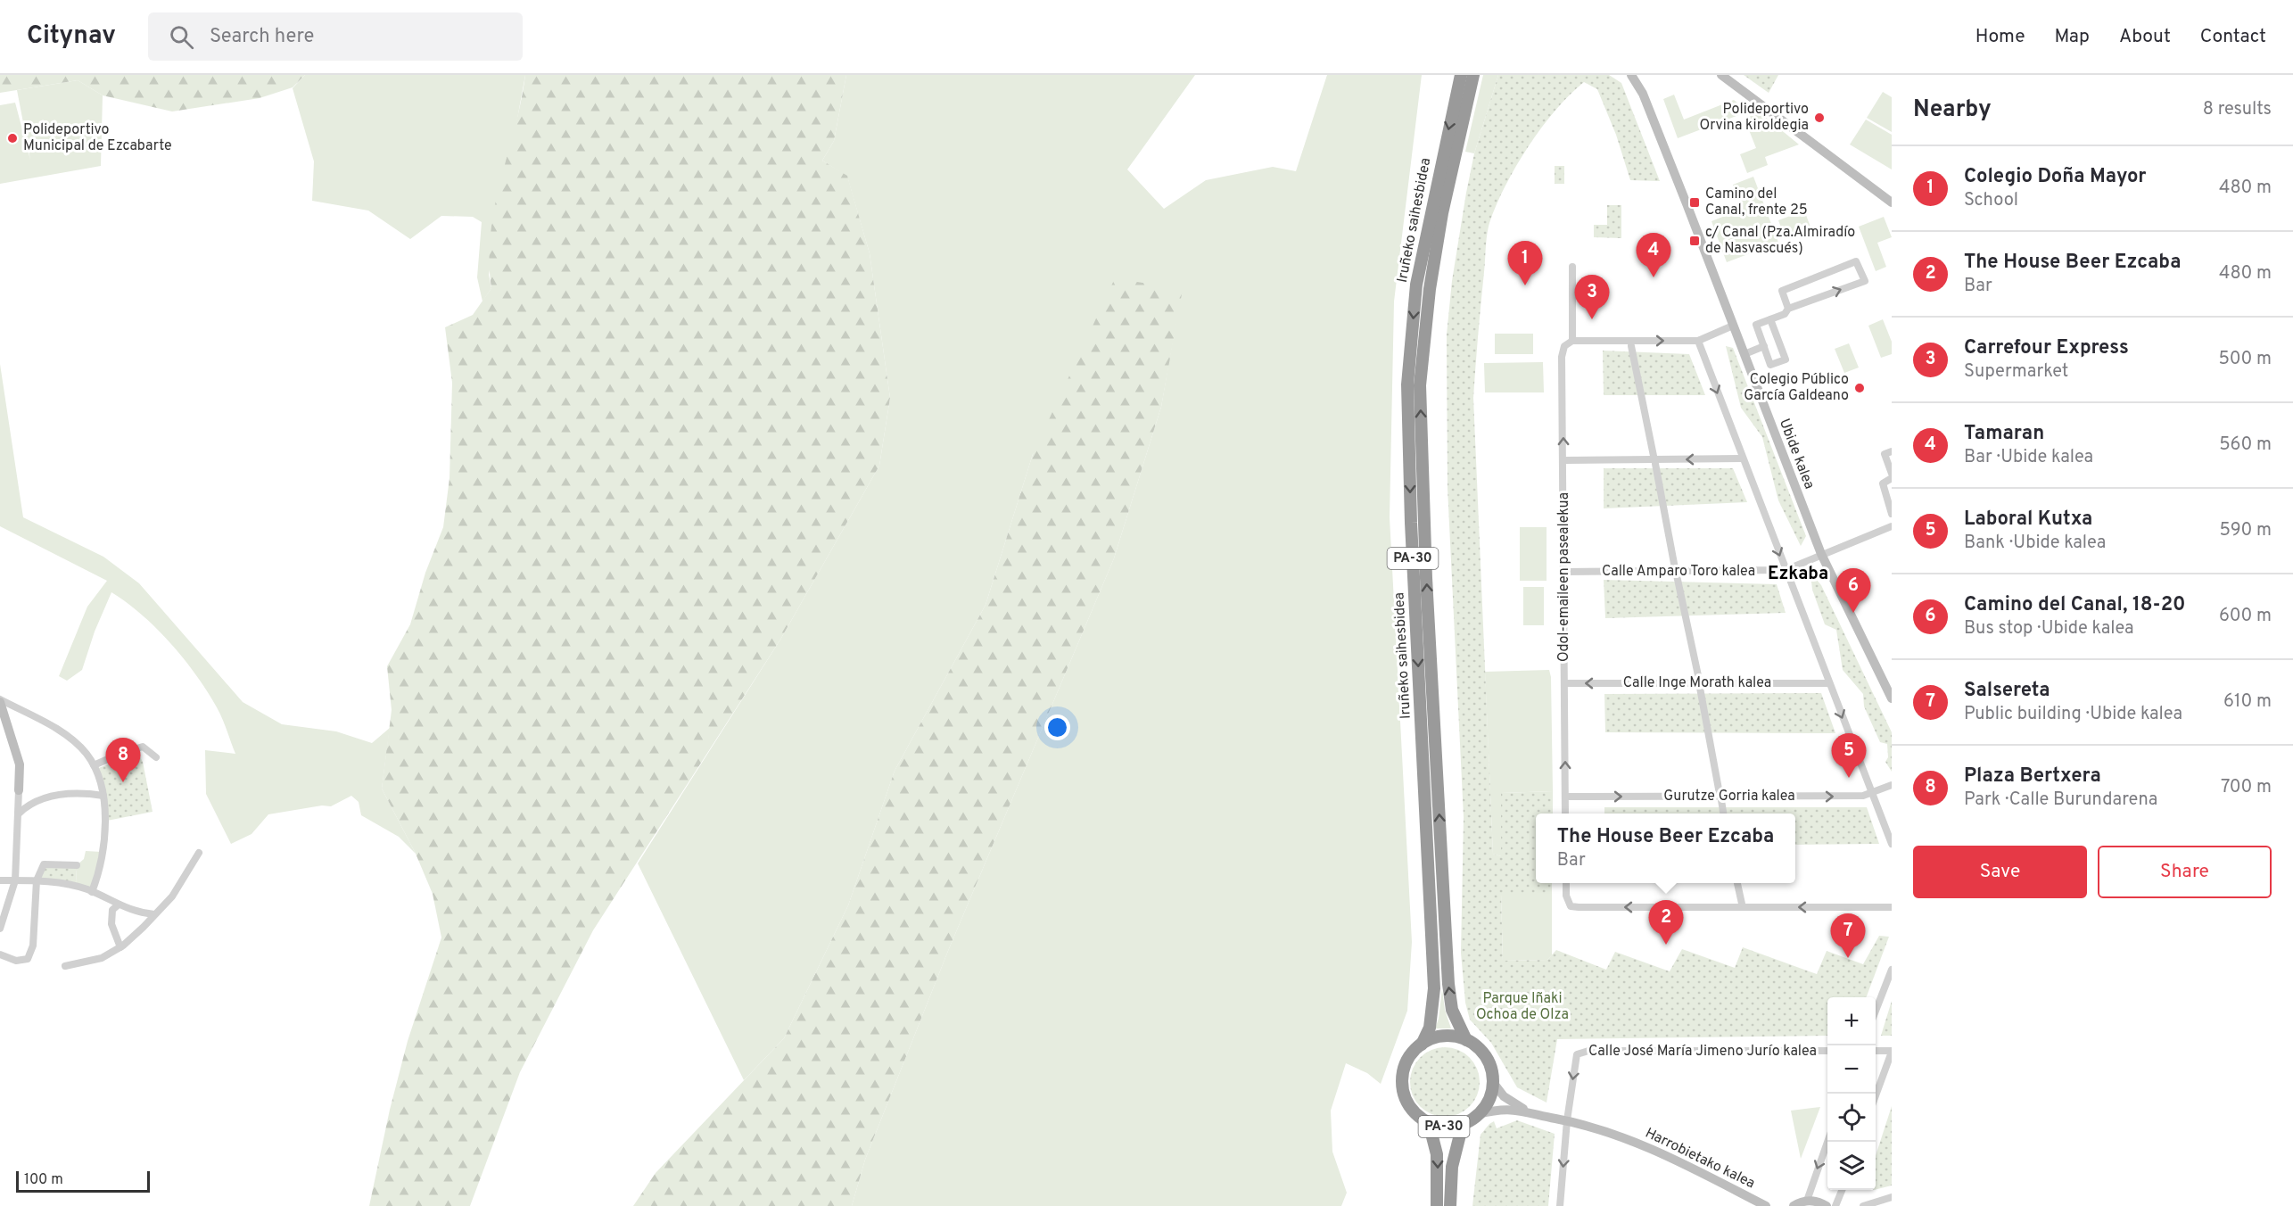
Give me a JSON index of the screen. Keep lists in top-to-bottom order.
{
  "streets": {
    "highway": ["Iruñeko saihesbidea", "PA-30"],
    "street": [
      "Ubide kalea",
      "Calle Amparo Toro kalea",
      "Odol-emaileen pasealekua",
      "Calle Inge Morath kalea",
      "Gurutze Gorria kalea",
      "Calle José María Jimeno Jurío kalea",
      "Harrobietako kalea"
    ]
  },
  "crossings": [
    ["Iruñeko saihesbidea", "PA-30"],
    ["Iruñeko saihesbidea", "Harrobietako kalea"],
    ["Ubide kalea", "Calle Amparo Toro kalea"],
    ["PA-30", "Harrobietako kalea"],
    ["Calle Amparo Toro kalea", "Odol-emaileen pasealekua"],
    ["Odol-emaileen pasealekua", "Calle Inge Morath kalea"],
    ["Odol-emaileen pasealekua", "Gurutze Gorria kalea"],
    ["Calle José María Jimeno Jurío kalea", "Harrobietako kalea"]
  ],
  "one_way": [
    "Odol-emaileen pasealekua",
    "Calle Inge Morath kalea",
    "Gurutze Gorria kalea",
    "Calle José María Jimeno Jurío kalea"
  ],
  "districts": ["Ezkaba"],
  "parks": ["Parque Iñaki Ochoa de Olza"],
  "places": {
    "other": ["Polideportivo Orvina kiroldegia", "Polideportivo Municipal de Ezcabarte", "Colegio Público García Galdeano"],
    "transit": ["Camino del Canal, frente 25", "c/ Canal (Pza.Almiradío de Nasvascués)"]
  },
  "scale_bar": "100 m",
  "page": {
    "header": "Citynav",
    "search": "Search here",
    "nav": [
      "Home",
      "Map",
      "About",
      "Contact"
    ],
    "heading": ["Nearby", "8 results"],
    "list": [
      {
        "mark": "1",
        "name": "Colegio Doña Mayor",
        "note": "School",
        "value": "480 m"
      },
      {
        "mark": "2",
        "name": "The House Beer Ezcaba",
        "note": "Bar",
        "value": "480 m"
      },
      {
        "mark": "3",
        "name": "Carrefour Express",
        "note": "Supermarket",
        "value": "500 m"
      },
      {
        "mark": "4",
        "name": "Tamaran",
        "note": "Bar · Ubide kalea",
        "value": "560 m"
      },
      {
        "mark": "5",
        "name": "Laboral Kutxa",
        "note": "Bank · Ubide kalea",
        "value": "590 m"
      },
      {
        "mark": "6",
        "name": "Camino del Canal, 18-20",
        "note": "Bus stop · Ubide kalea",
        "value": "600 m"
      },
      {
        "mark": "7",
        "name": "Salsereta",
        "note": "Public building · Ubide kalea",
        "value": "610 m"
      },
      {
        "mark": "8",
        "name": "Plaza Bertxera",
        "note": "Park · Calle Burundarena",
        "value": "700 m"
      }
    ],
    "pins": [
      "4",
      "1",
      "3",
      "6",
      "5",
      "8",
      "2",
      "7"
    ],
    "popup": ["The House Beer Ezcaba", "Bar"],
    "buttons": ["Save", "Share"],
    "map_buttons": ["+", "−"],
    "scale": "100 m"
  }
}
